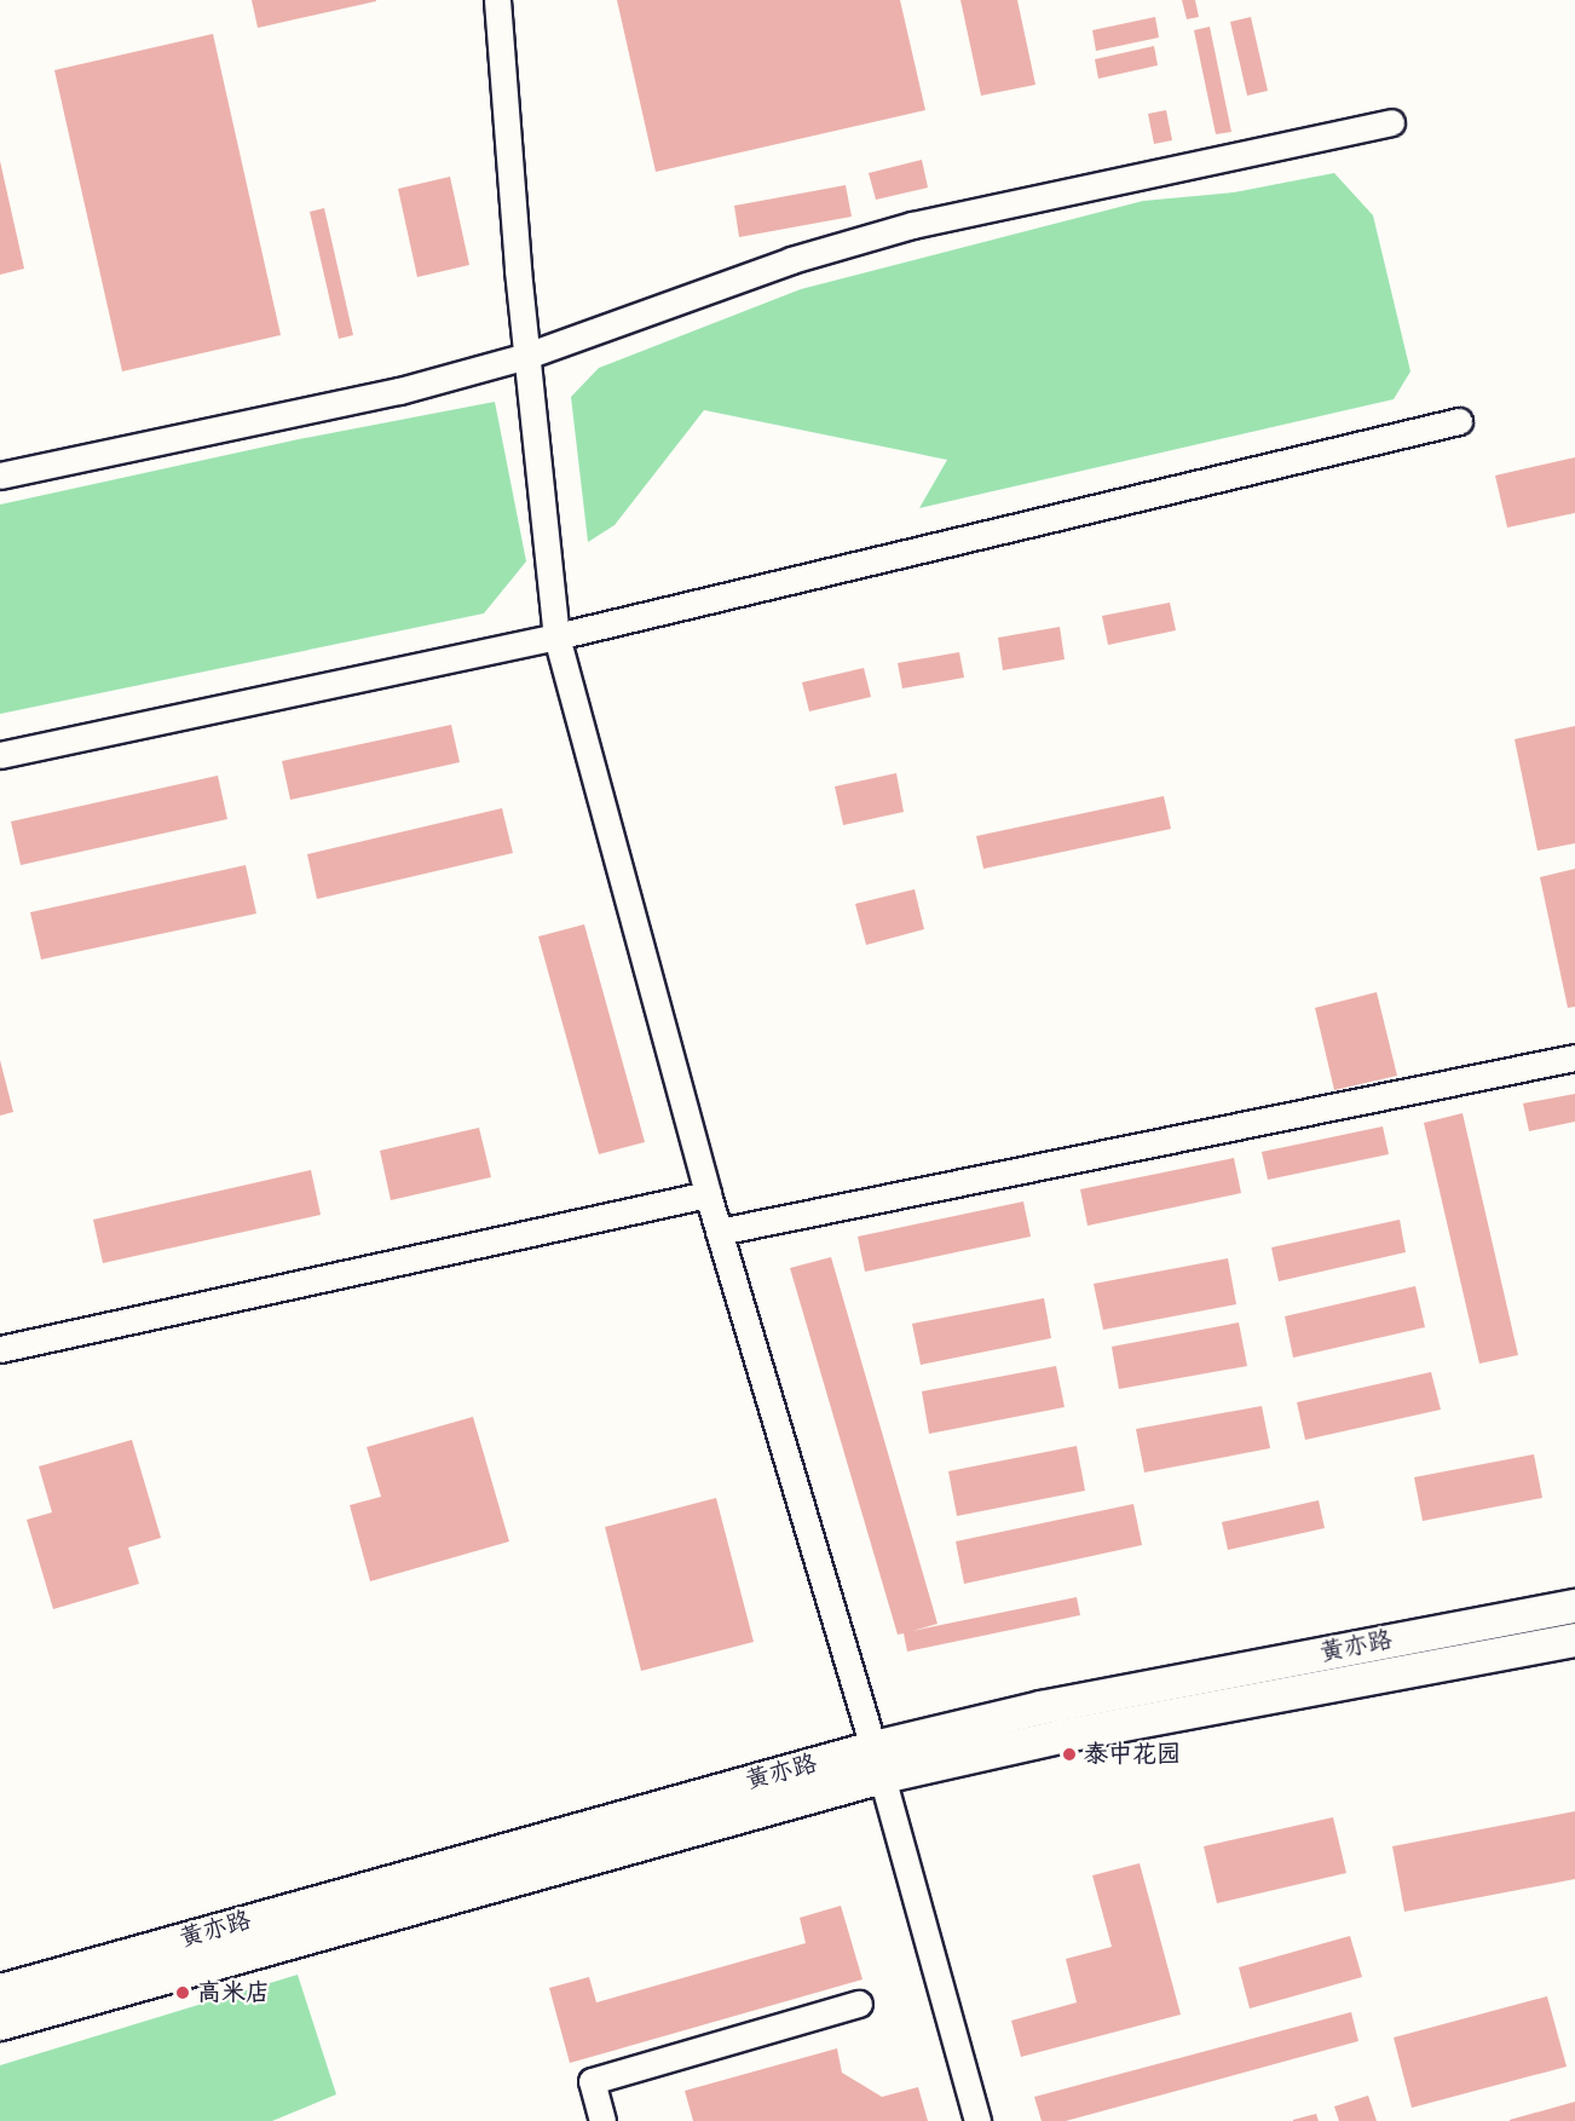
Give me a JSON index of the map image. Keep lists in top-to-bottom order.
{
  "streets": {
    "main road": ["黄亦路"]
  },
  "places": ["泰中花园", "高米店"]
}
